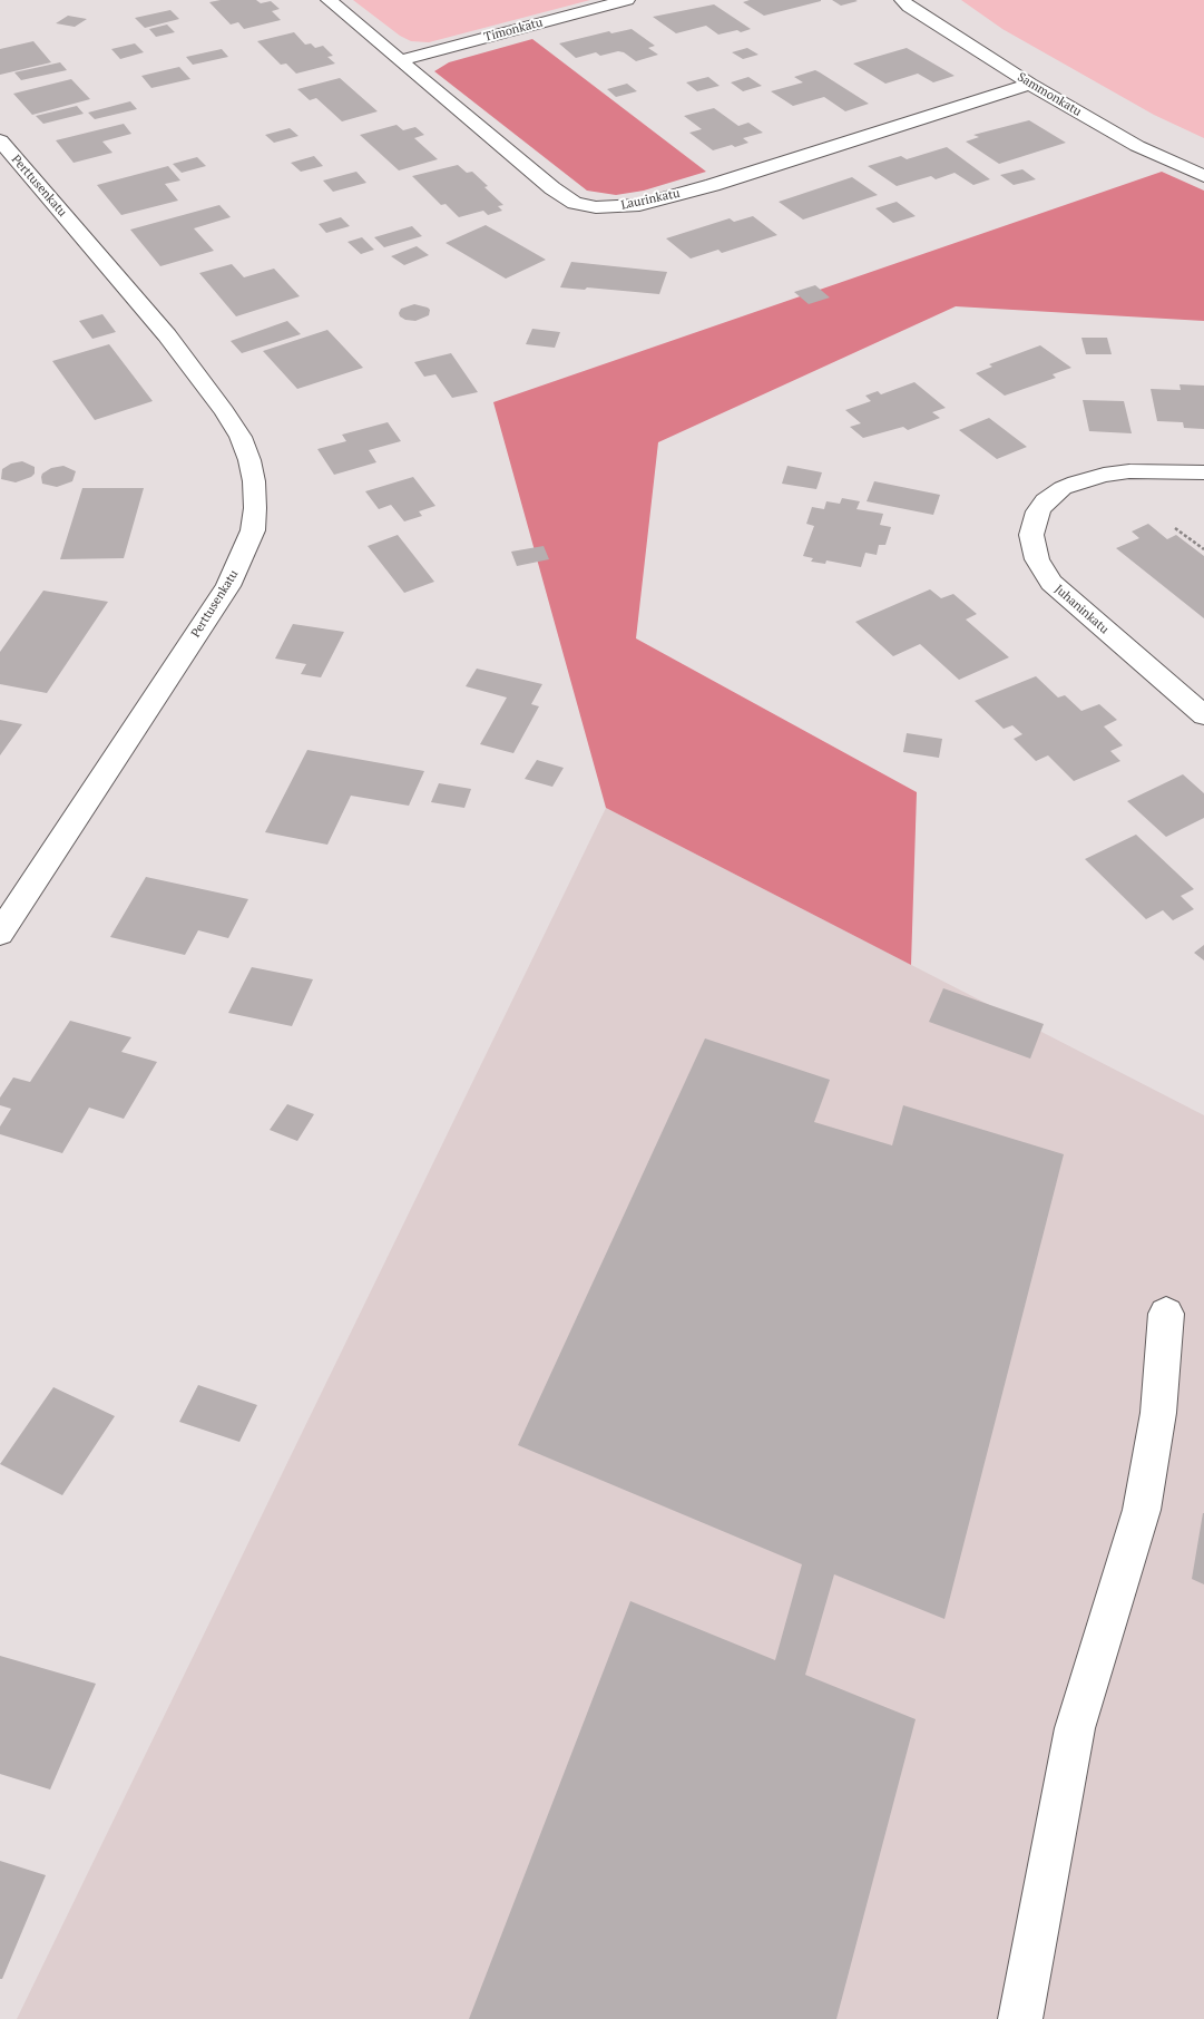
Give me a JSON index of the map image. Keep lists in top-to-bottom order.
{
  "streets": {
    "street": [
      "Timonkatu",
      "Sammonkatu",
      "Perttusenkatu",
      "Laurinkatu",
      "Juhaninkatu"
    ]
  },
  "crossings": [
    ["Timonkatu", "Laurinkatu"],
    ["Sammonkatu", "Laurinkatu"]
  ]
}
